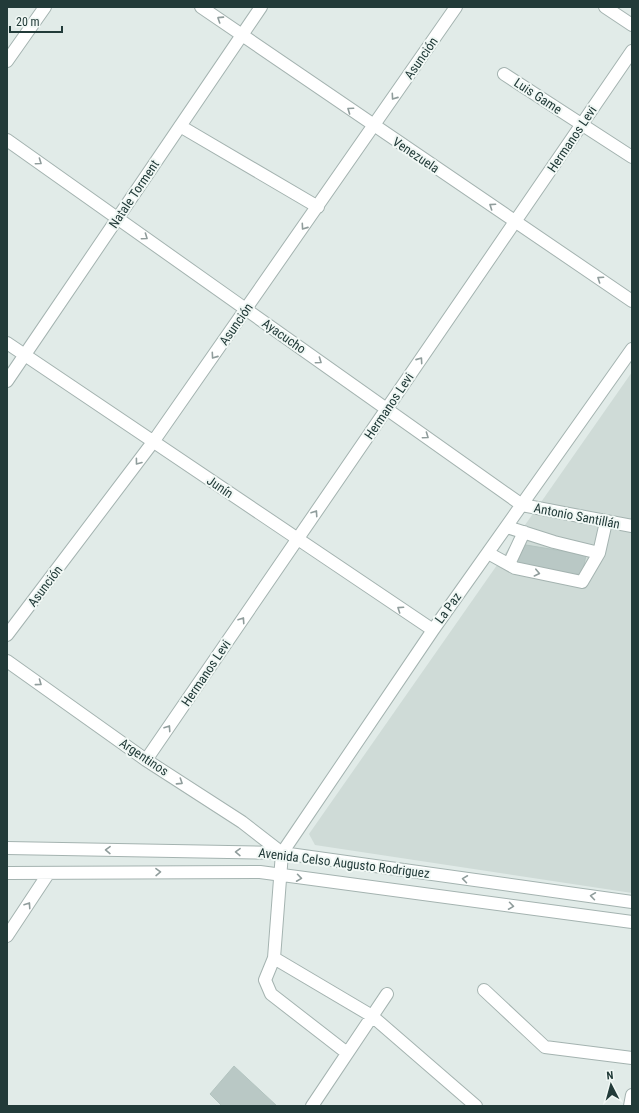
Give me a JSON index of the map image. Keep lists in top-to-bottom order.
{
  "streets": {
    "street": [
      "Asunción",
      "Luis Game",
      "Hermanos Levi",
      "Venezuela",
      "Natale Torment",
      "Ayacucho",
      "Junín",
      "Antonio Santillán",
      "La Paz",
      "Argentinos",
      "Avenida Celso Augusto Rodriguez"
    ]
  },
  "crossings": [
    ["Asunción", "Venezuela"],
    ["Asunción", "Ayacucho"],
    ["Asunción", "Junín"],
    ["Luis Game", "Hermanos Levi"],
    ["Hermanos Levi", "Venezuela"],
    ["Hermanos Levi", "Ayacucho"],
    ["Hermanos Levi", "Junín"],
    ["Hermanos Levi", "Argentinos"],
    ["Venezuela", "Natale Torment"],
    ["Natale Torment", "Ayacucho"],
    ["Natale Torment", "Junín"],
    ["Ayacucho", "Antonio Santillán"],
    ["Ayacucho", "La Paz"],
    ["Junín", "La Paz"],
    ["Antonio Santillán", "La Paz"],
    ["La Paz", "Argentinos"],
    ["La Paz", "Avenida Celso Augusto Rodriguez"],
    ["Argentinos", "Avenida Celso Augusto Rodriguez"]
  ],
  "one_way": [
    "Asunción",
    "Hermanos Levi",
    "Venezuela",
    "Ayacucho",
    "Argentinos"
  ],
  "scale_bar": "20 m",
  "north": "top"
}
